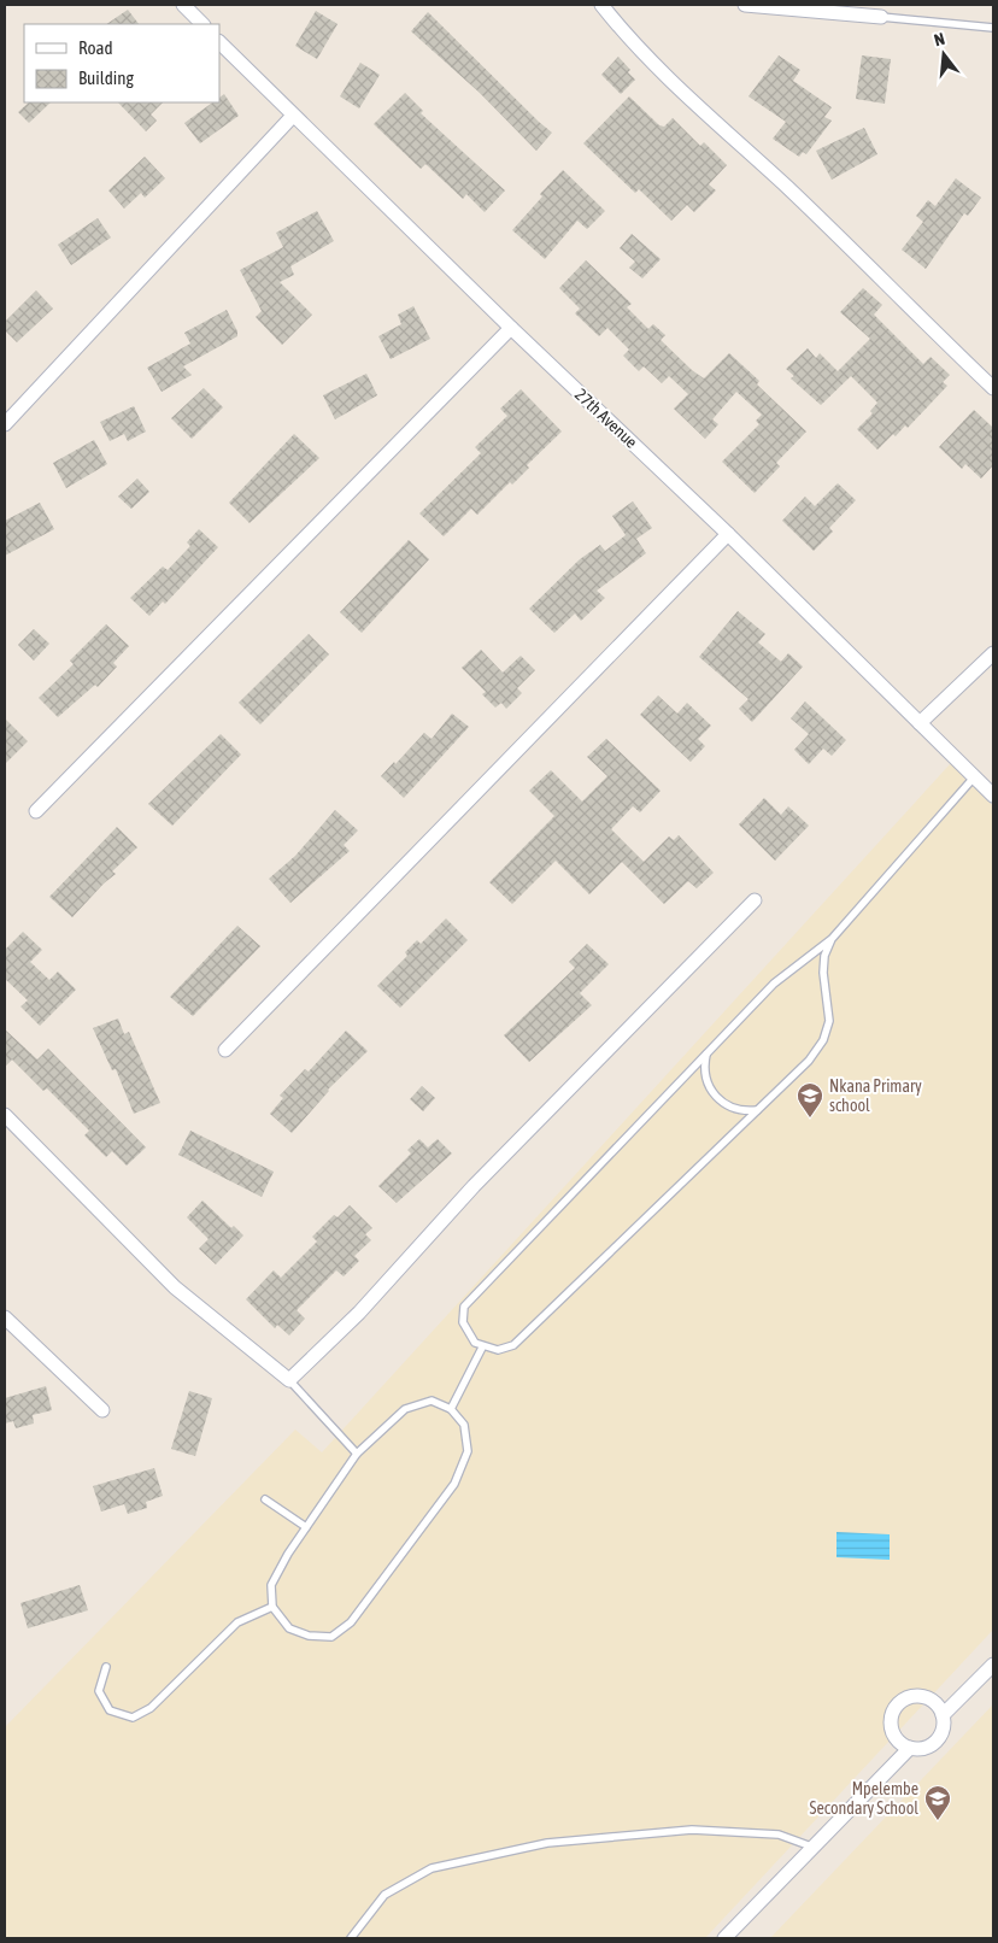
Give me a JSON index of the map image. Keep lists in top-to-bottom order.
{
  "streets": {
    "street": ["27th Avenue"]
  },
  "places": {
    "school or university": ["Nkana Primary school", "Mpelembe Secondary School"]
  },
  "legend": ["Road", "Building"],
  "north": "top"
}
